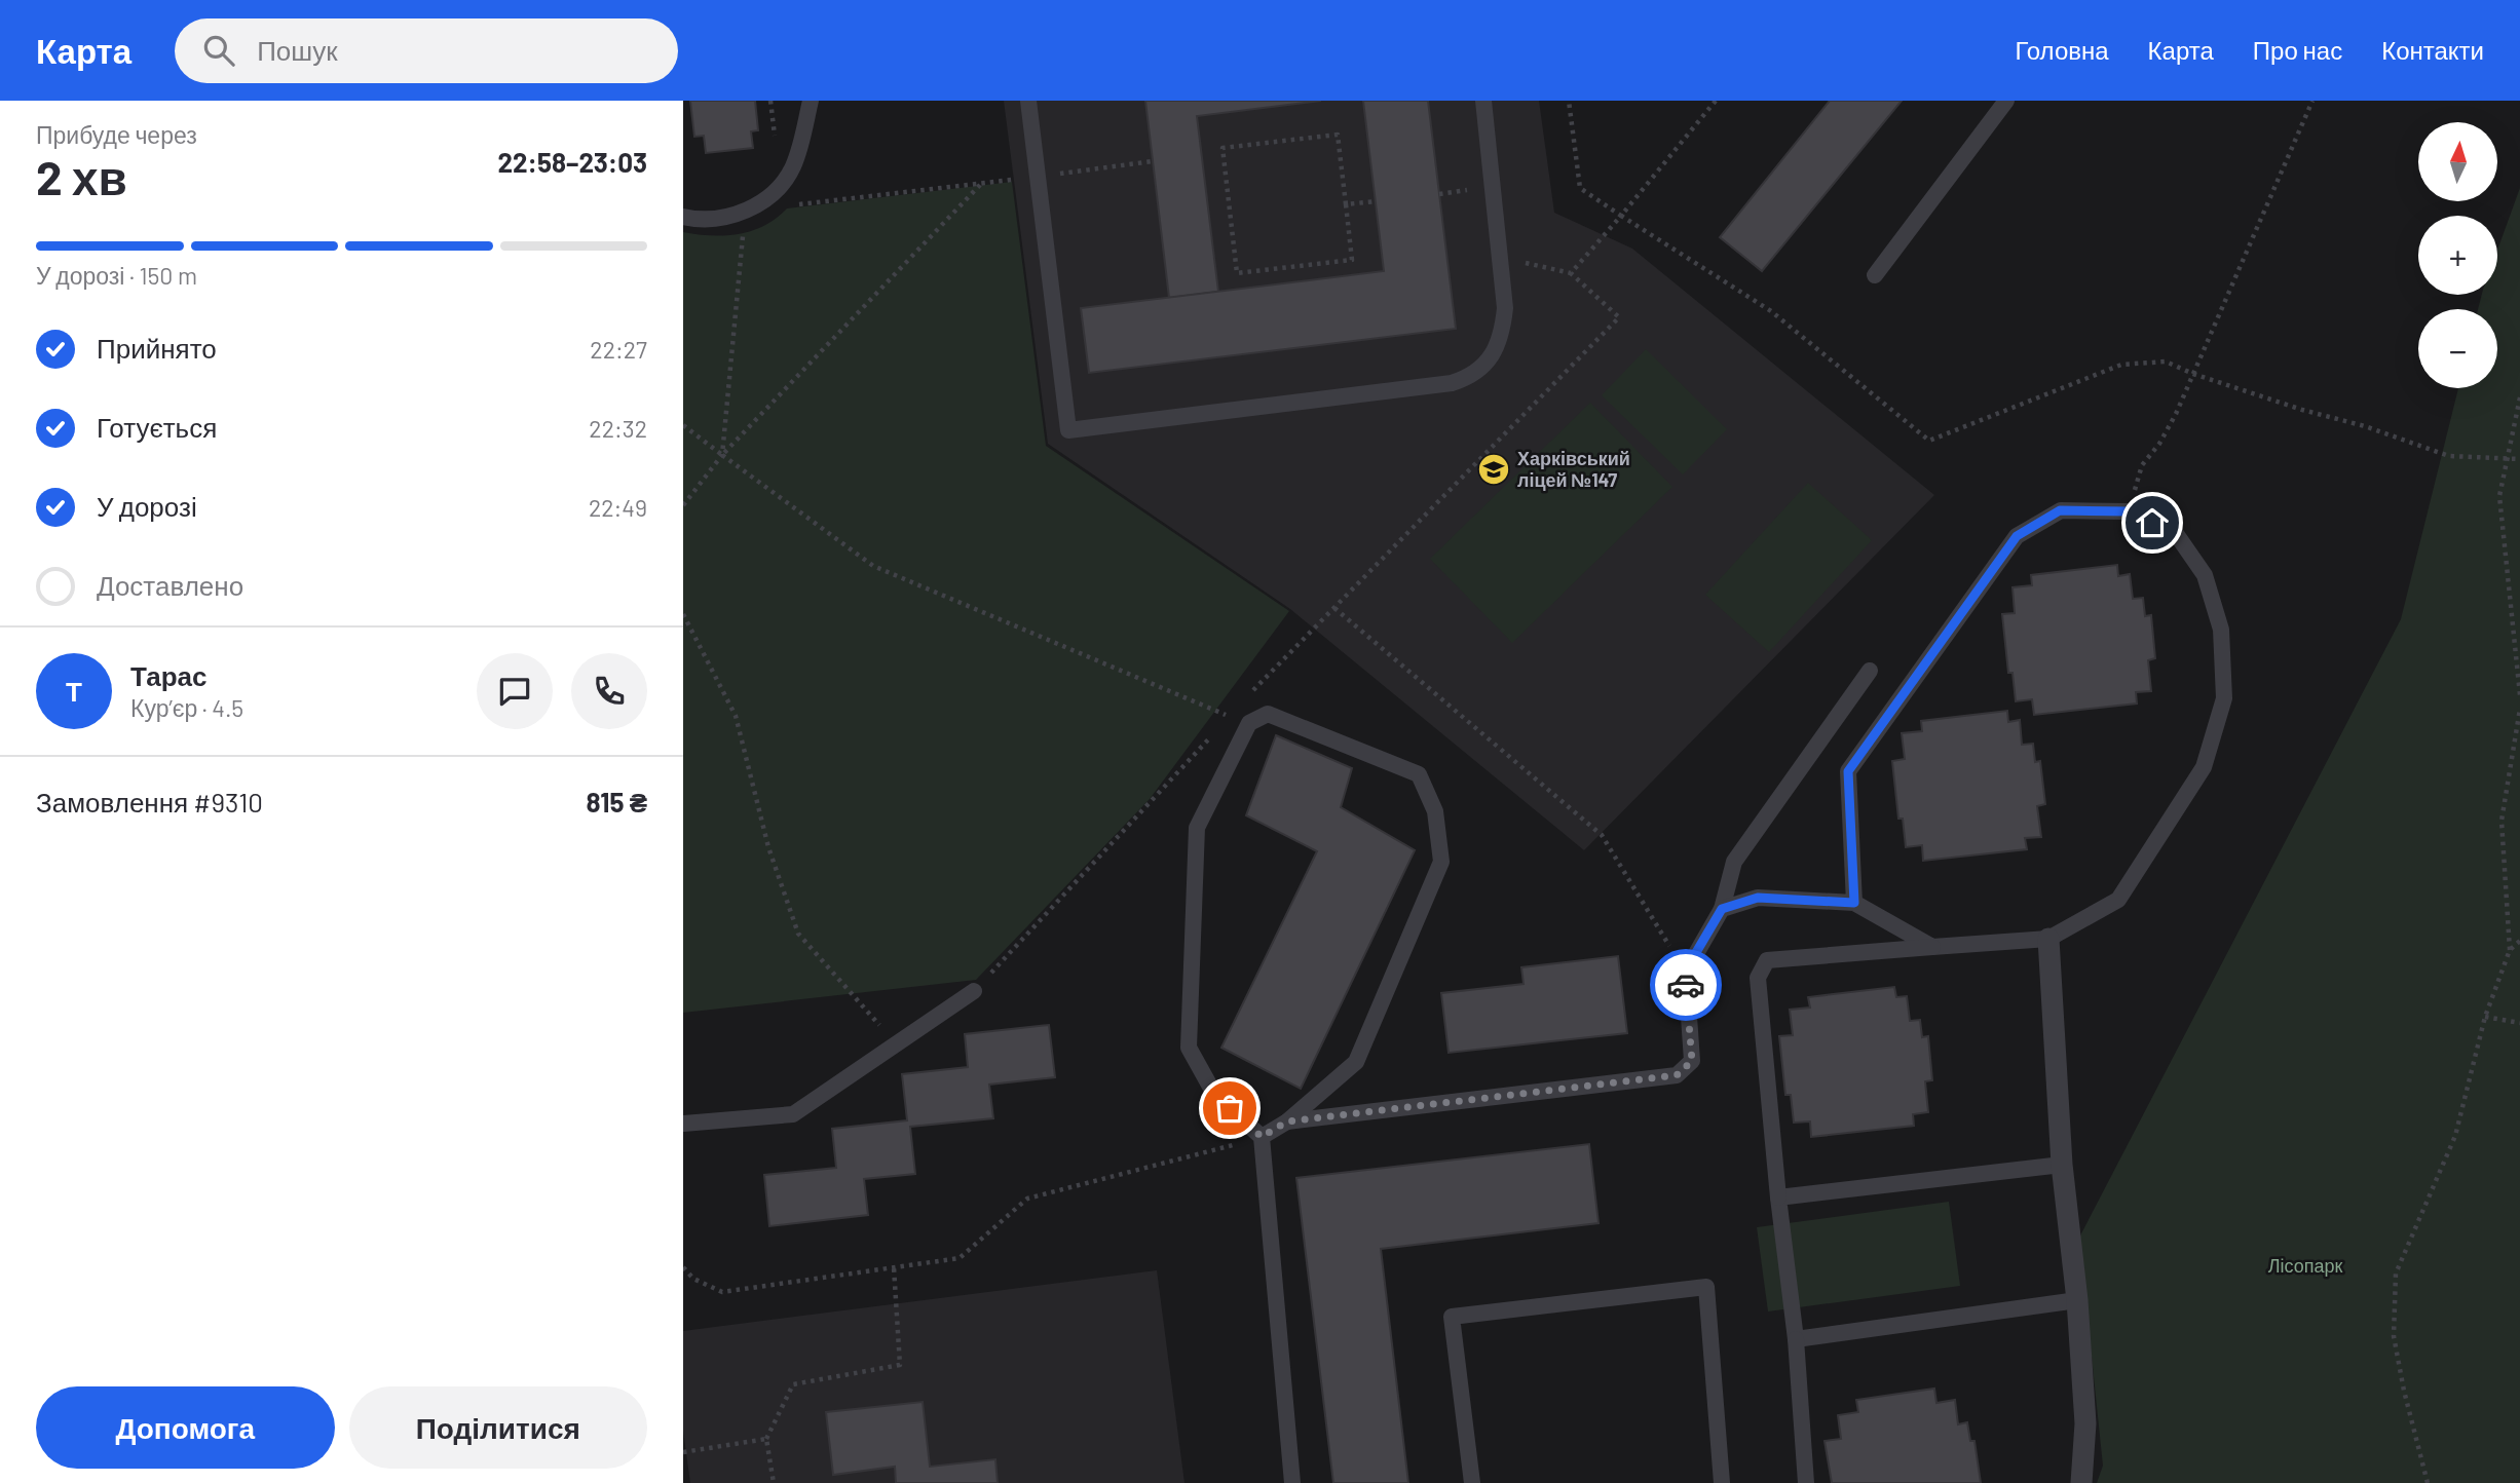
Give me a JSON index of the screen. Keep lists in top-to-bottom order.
{
  "parks": ["Лісопарк"],
  "places": {
    "school or university": ["Харківський ліцей №147"]
  },
  "north": "top",
  "page": {
    "header": "Карта",
    "search": "Пошук",
    "nav": [
      "Головна",
      "Карта",
      "Про нас",
      "Контакти"
    ],
    "heading": ["2 хв", "Прибуде через", "22:58–23:03"],
    "panel": [
      "Тарас",
      "Кур’єр · 4.5",
      "Замовлення #9310",
      "815 ₴"
    ],
    "map_buttons": ["+", "−"],
    "bar": "У дорозі · 150 m",
    "list": [
      ["Прийнято", "22:27"],
      ["Готується", "22:32"],
      ["У дорозі", "22:49"],
      "Доставлено"
    ],
    "round": "Т",
    "buttons": ["Допомога", "Поділитися"]
  }
}
